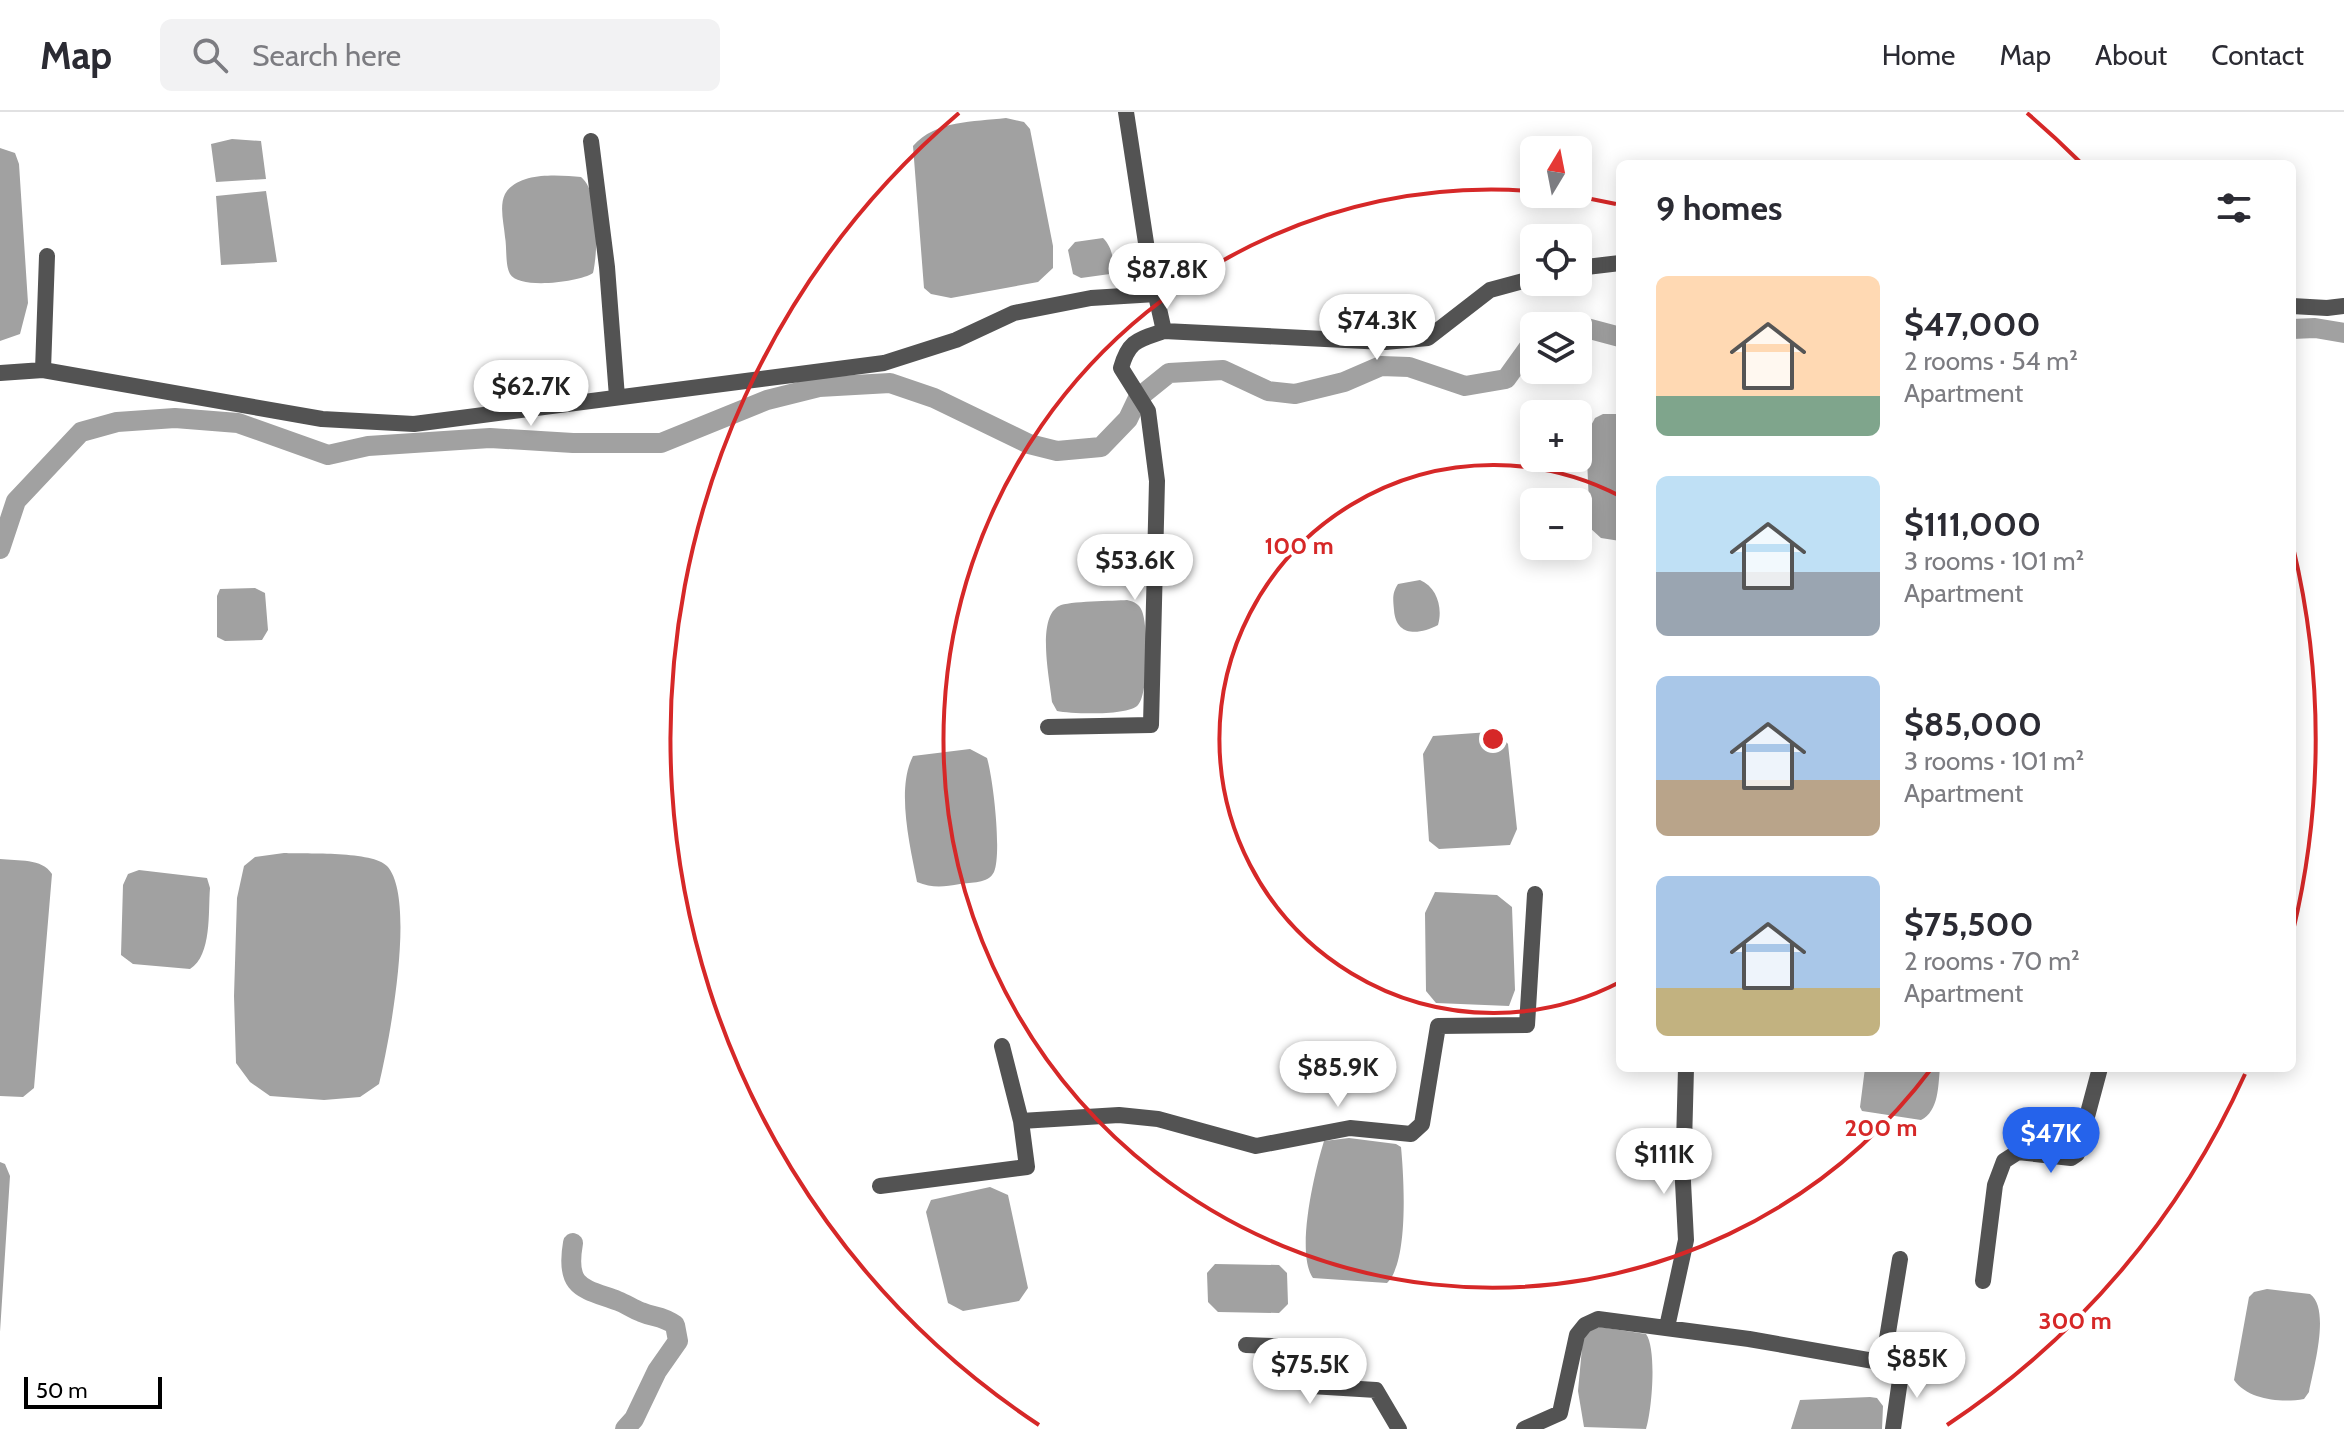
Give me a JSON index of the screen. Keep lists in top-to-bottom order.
{
  "scale_bar": "50 m",
  "north": "top",
  "page": {
    "header": "Map",
    "search": "Search here",
    "nav": [
      "Home",
      "Map",
      "About",
      "Contact"
    ],
    "map_buttons": ["+", "−"],
    "heading": "9 homes",
    "price": [
      "$87.8K",
      "$74.3K",
      "$62.7K",
      "$53.6K",
      "$85.9K",
      "$47K",
      "$111K",
      "$85K",
      "$75.5K"
    ],
    "list": [
      {
        "name": "$47,000",
        "note": "2 rooms · 54 m² · Apartment"
      },
      {
        "name": "$111,000",
        "note": "3 rooms · 101 m² · Apartment"
      },
      {
        "name": "$85,000",
        "note": "3 rooms · 101 m² · Apartment"
      },
      {
        "name": "$75,500",
        "note": "2 rooms · 70 m² · Apartment"
      }
    ],
    "scale": "50 m"
  },
  "rings": ["100 m", "200 m", "300 m"]
}
